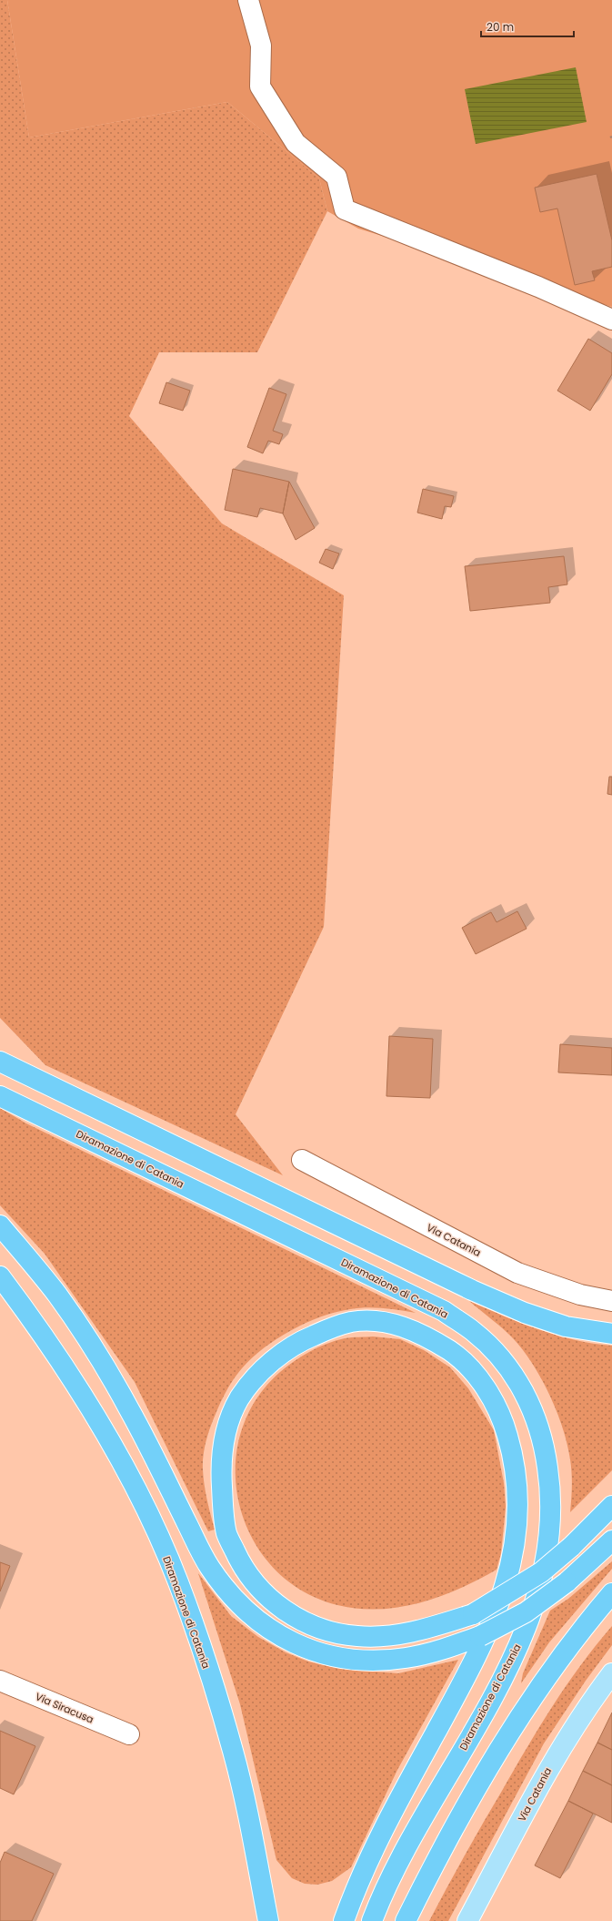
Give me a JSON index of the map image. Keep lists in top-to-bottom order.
{
  "streets": {
    "highway": ["Diramazione di Catania"],
    "main road": ["Via Catania"],
    "street": ["Via Siracusa"]
  },
  "scale_bar": "20 m"
}
